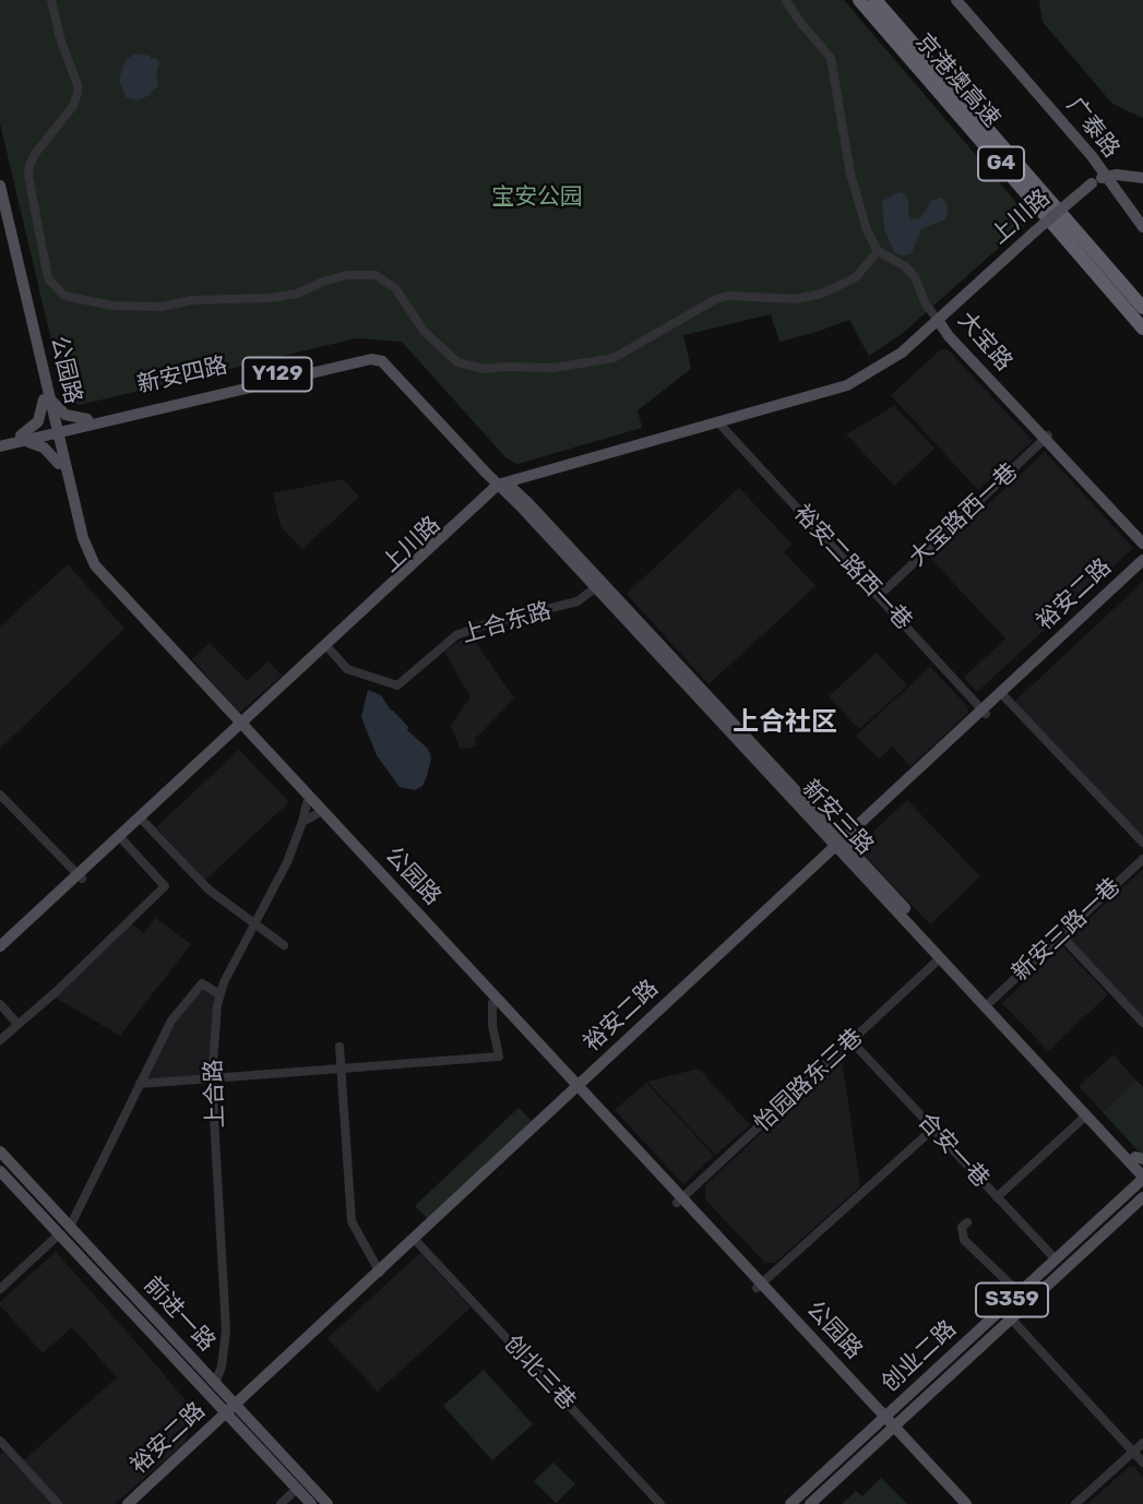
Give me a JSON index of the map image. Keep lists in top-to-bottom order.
{
  "streets": {
    "highway": ["京港澳高速", "G4"],
    "main road": [
      "广泰路",
      "上川路",
      "大宝路",
      "公园路",
      "Y129",
      "新安四路",
      "裕安二路",
      "新安三路",
      "S359",
      "前进一路",
      "创业二路"
    ],
    "street": [
      "大宝路西一巷",
      "裕安二路西一巷",
      "上合东路",
      "新安三路一巷",
      "怡园路东三巷",
      "上合路",
      "合安一巷",
      "创北三巷"
    ]
  },
  "crossings": [
    ["广泰路", "上川路"],
    ["上川路", "大宝路"],
    ["上川路", "公园路"],
    ["上川路", "新安四路"],
    ["上川路", "裕安二路西一巷"],
    ["上川路", "上合东路"],
    ["上川路", "新安三路"],
    ["大宝路", "大宝路西一巷"],
    ["公园路", "新安四路"],
    ["公园路", "裕安二路"],
    ["公园路", "怡园路东三巷"],
    ["公园路", "上合路"],
    ["公园路", "创业二路"],
    ["新安四路", "新安三路"],
    ["大宝路西一巷", "裕安二路西一巷"],
    ["裕安二路西一巷", "裕安二路"],
    ["裕安二路", "新安三路"],
    ["裕安二路", "前进一路"],
    ["裕安二路", "创北三巷"],
    ["上合东路", "新安三路"],
    ["新安三路", "新安三路一巷"],
    ["新安三路", "怡园路东三巷"],
    ["新安三路", "创业二路"],
    ["怡园路东三巷", "合安一巷"],
    ["上合路", "前进一路"],
    ["合安一巷", "创业二路"]
  ],
  "districts": ["上合社区"],
  "parks": ["宝安公园"]
}
